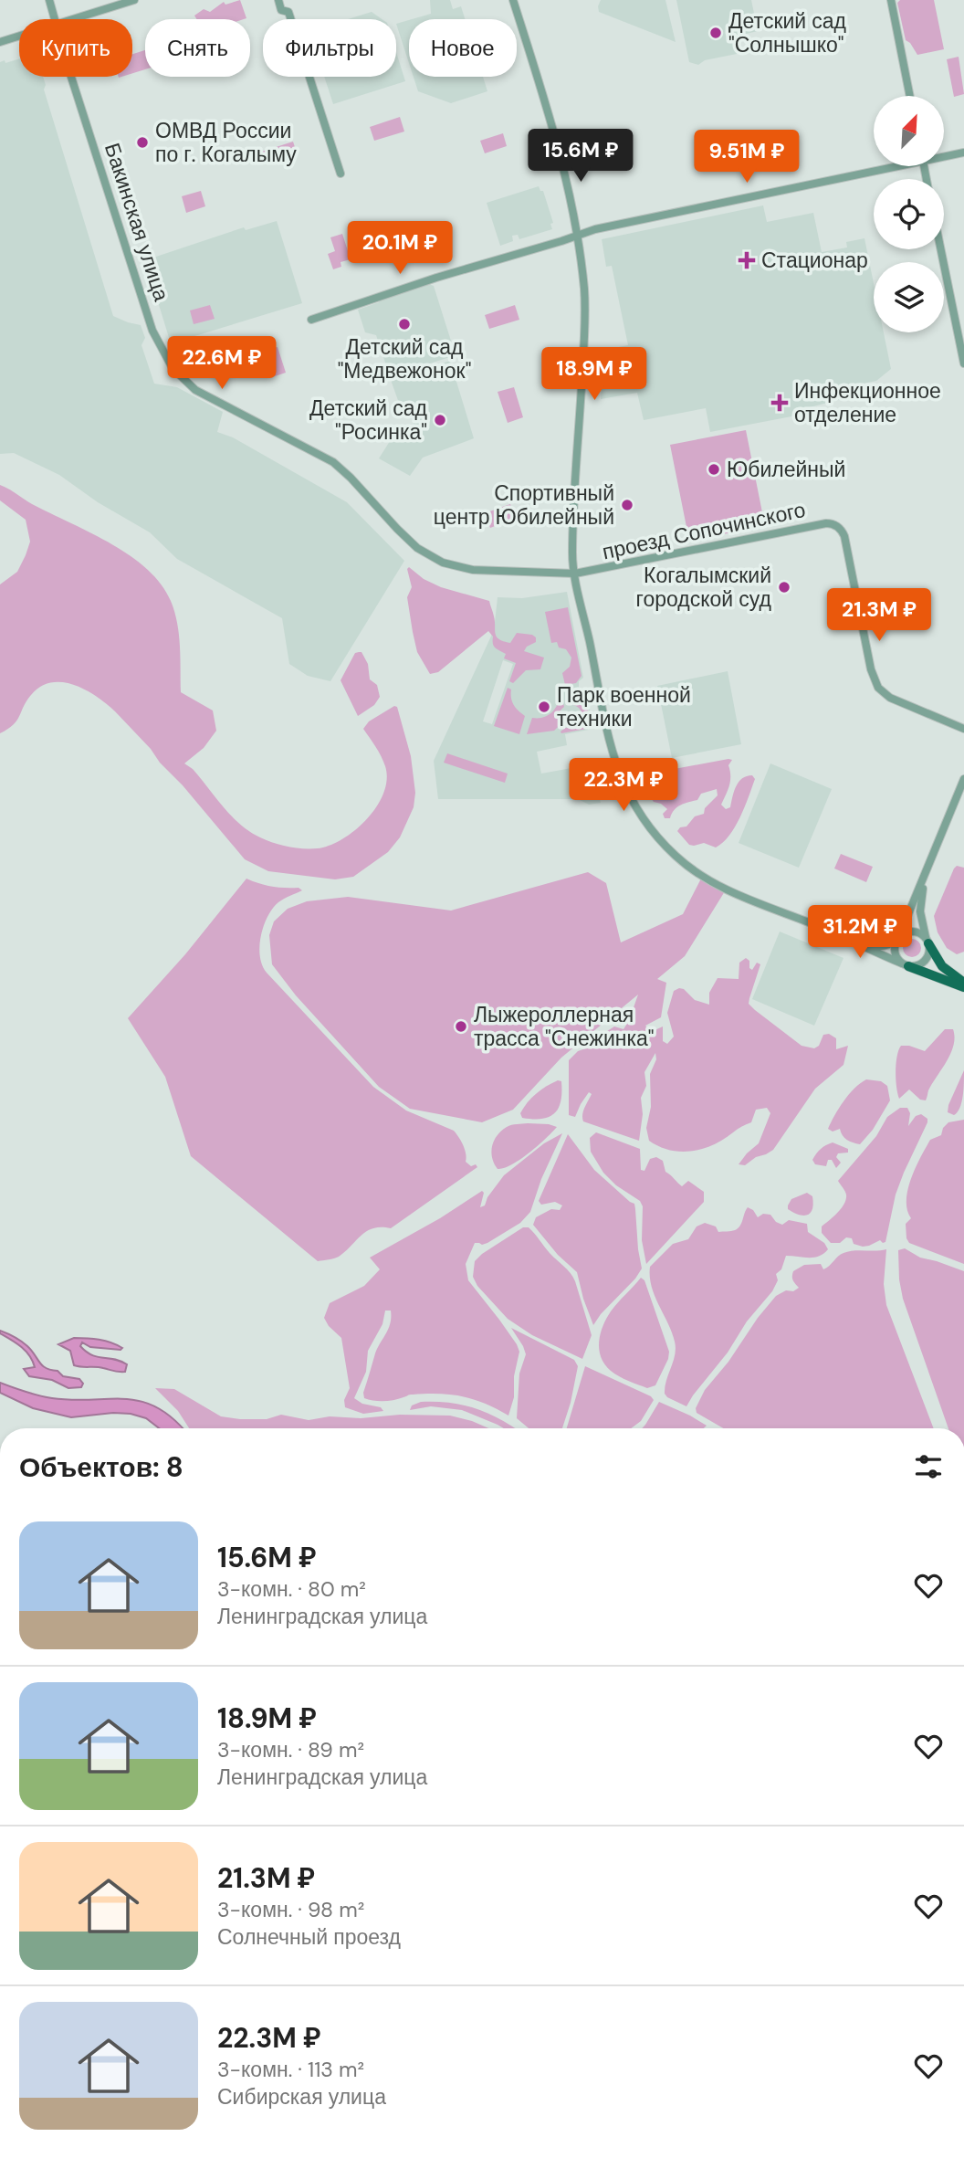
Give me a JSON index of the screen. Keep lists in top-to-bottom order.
{
  "streets": {
    "street": ["Бакинская улица", "проезд Сопочинского"]
  },
  "crossings": [
    ["Бакинская улица", "проезд Сопочинского"]
  ],
  "places": {
    "other": [
      "Детский сад \"Солнышко\"",
      "ОМВД России по г. Когалыму",
      "Детский сад \"Медвежонок\"",
      "Детский сад \"Росинка\"",
      "Юбилейный",
      "Спортивный центр Юбилейный",
      "Когалымский городской суд",
      "Парк военной техники",
      "Лыжероллерная трасса \"Снежинка\""
    ],
    "health": ["Стационар", "Инфекционное отделение"]
  },
  "north": "top right",
  "page": {
    "chip": [
      "Купить",
      "Снять",
      "Фильтры",
      "Новое"
    ],
    "price": [
      "15.6M ₽",
      "9.51M ₽",
      "20.1M ₽",
      "22.6M ₽",
      "18.9M ₽",
      "21.3M ₽",
      "22.3M ₽",
      "31.2M ₽"
    ],
    "heading": "Объектов: 8",
    "list": [
      {
        "name": "15.6M ₽",
        "note": "3-комн. · 80 m² · Ленинградская улица"
      },
      {
        "name": "18.9M ₽",
        "note": "3-комн. · 89 m² · Ленинградская улица"
      },
      {
        "name": "21.3M ₽",
        "note": "3-комн. · 98 m² · Солнечный проезд"
      },
      {
        "name": "22.3M ₽",
        "note": "3-комн. · 113 m² · Сибирская улица"
      }
    ]
  }
}
